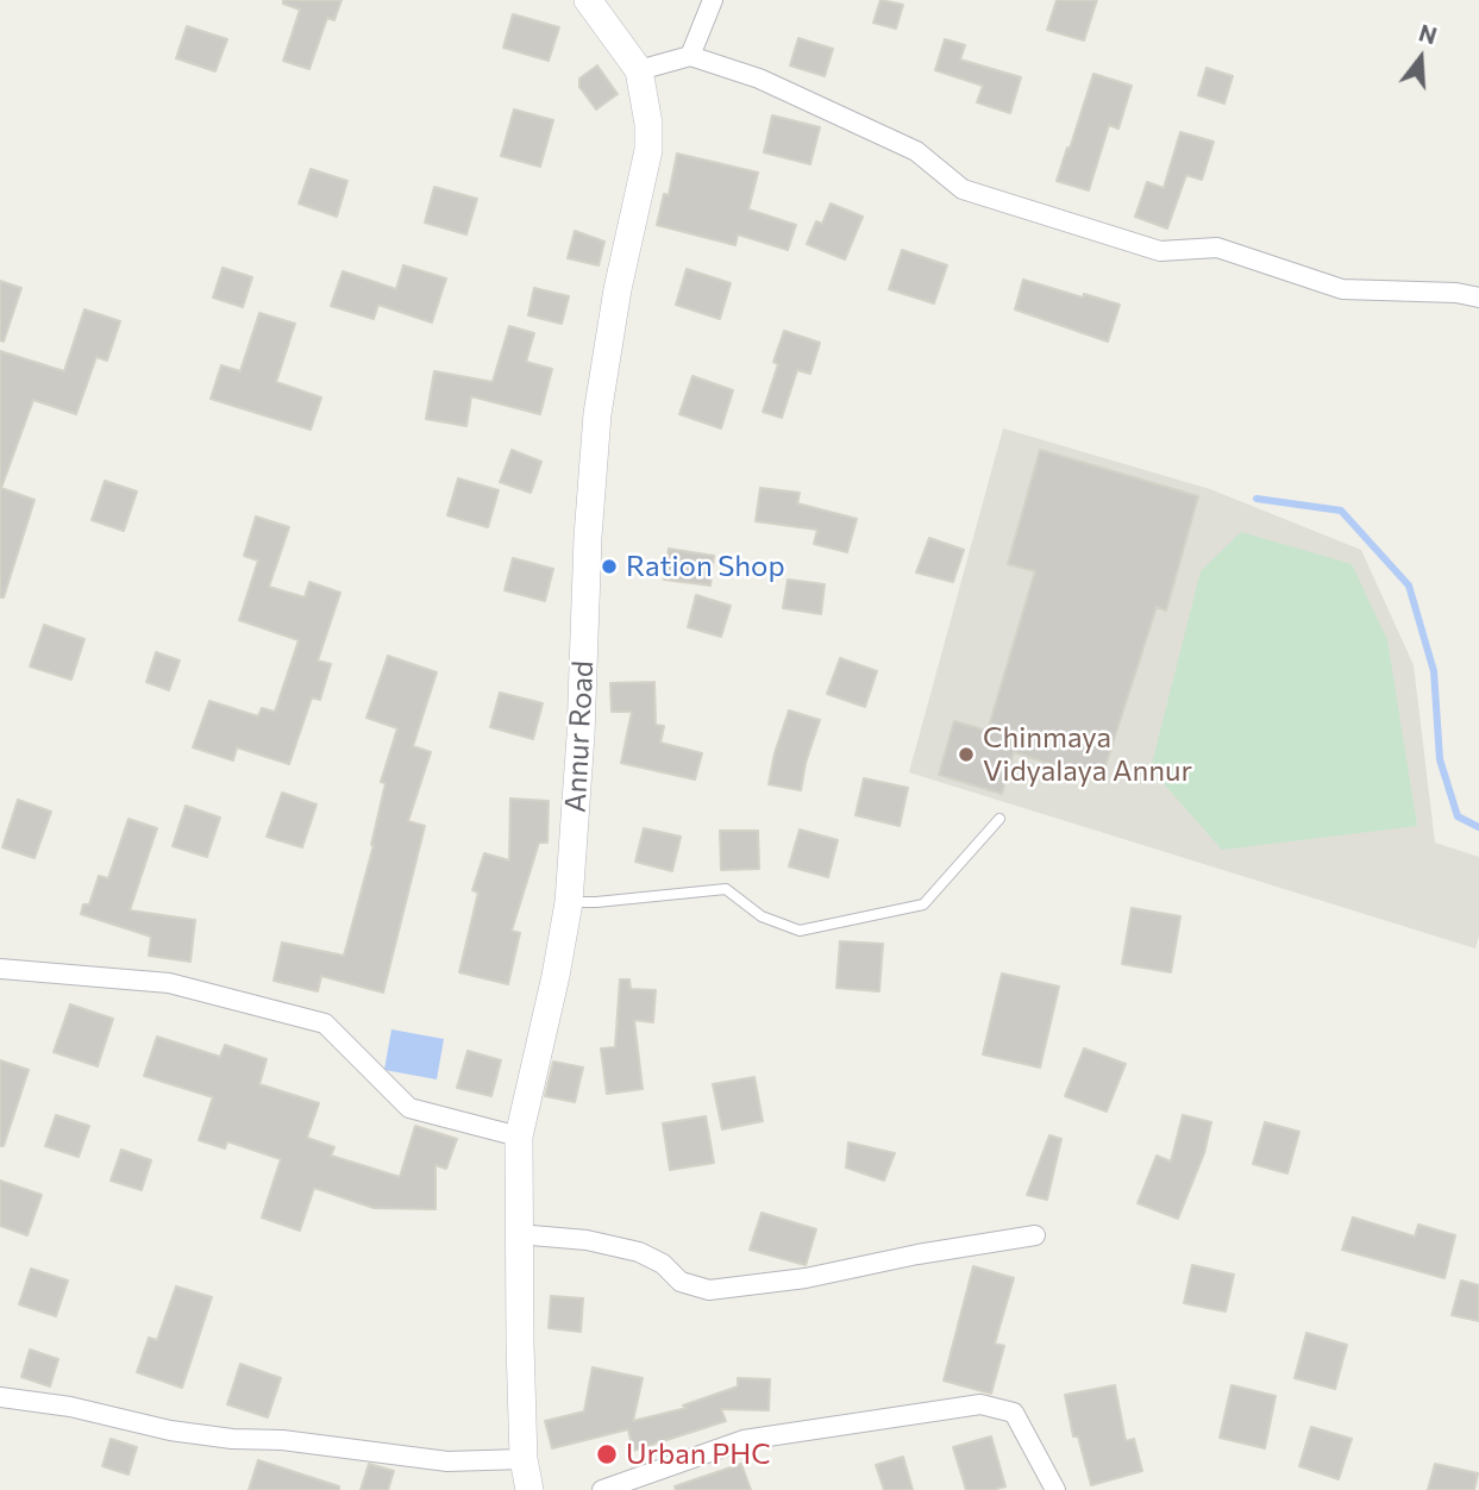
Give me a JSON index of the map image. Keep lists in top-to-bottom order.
{
  "streets": {
    "main road": ["Annur Road"]
  },
  "places": ["Ration Shop", "Chinmaya Vidyalaya Annur", "Urban PHC"],
  "north": "top"
}
